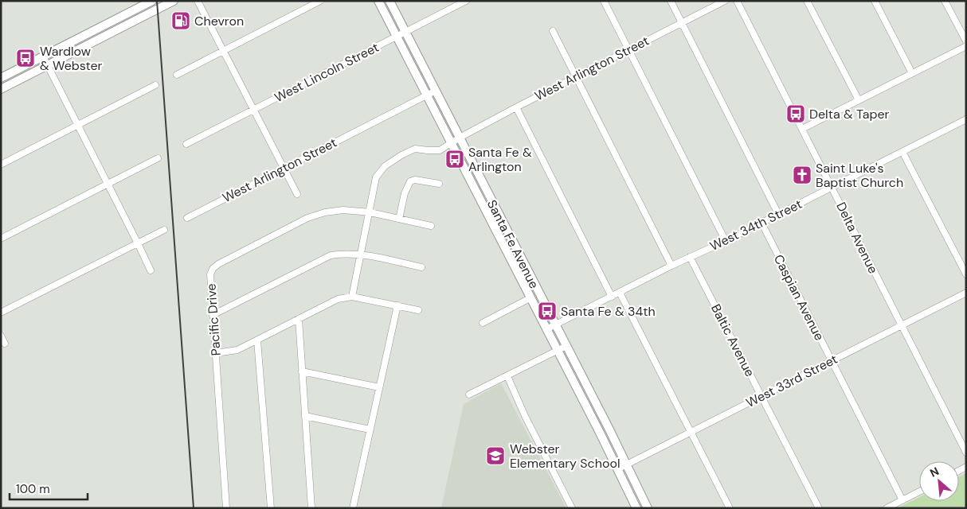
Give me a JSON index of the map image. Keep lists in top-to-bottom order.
{
  "streets": {
    "main road": ["Santa Fe Avenue"],
    "street": [
      "West Arlington Street",
      "West Lincoln Street",
      "West 34th Street",
      "Delta Avenue",
      "Caspian Avenue",
      "Pacific Drive",
      "Baltic Avenue",
      "West 33rd Street"
    ]
  },
  "crossings": [
    ["West Arlington Street", "Santa Fe Avenue"],
    ["West Arlington Street", "Pacific Drive"],
    ["West Lincoln Street", "Santa Fe Avenue"],
    ["West 34th Street", "Delta Avenue"],
    ["West 34th Street", "Santa Fe Avenue"],
    ["West 34th Street", "Caspian Avenue"],
    ["West 34th Street", "Baltic Avenue"],
    ["Delta Avenue", "West 33rd Street"],
    ["Santa Fe Avenue", "West 33rd Street"],
    ["Caspian Avenue", "West 33rd Street"],
    ["Baltic Avenue", "West 33rd Street"]
  ],
  "places": {
    "fuel station": ["Chevron"],
    "bus stop": [
      "Wardlow & Webster",
      "Delta & Taper",
      "Santa Fe & Arlington",
      "Santa Fe & 34th"
    ],
    "church": ["Saint Luke's Baptist Church"],
    "school or university": ["Webster Elementary School"]
  },
  "scale_bar": "100 m",
  "north": "top left"
}
